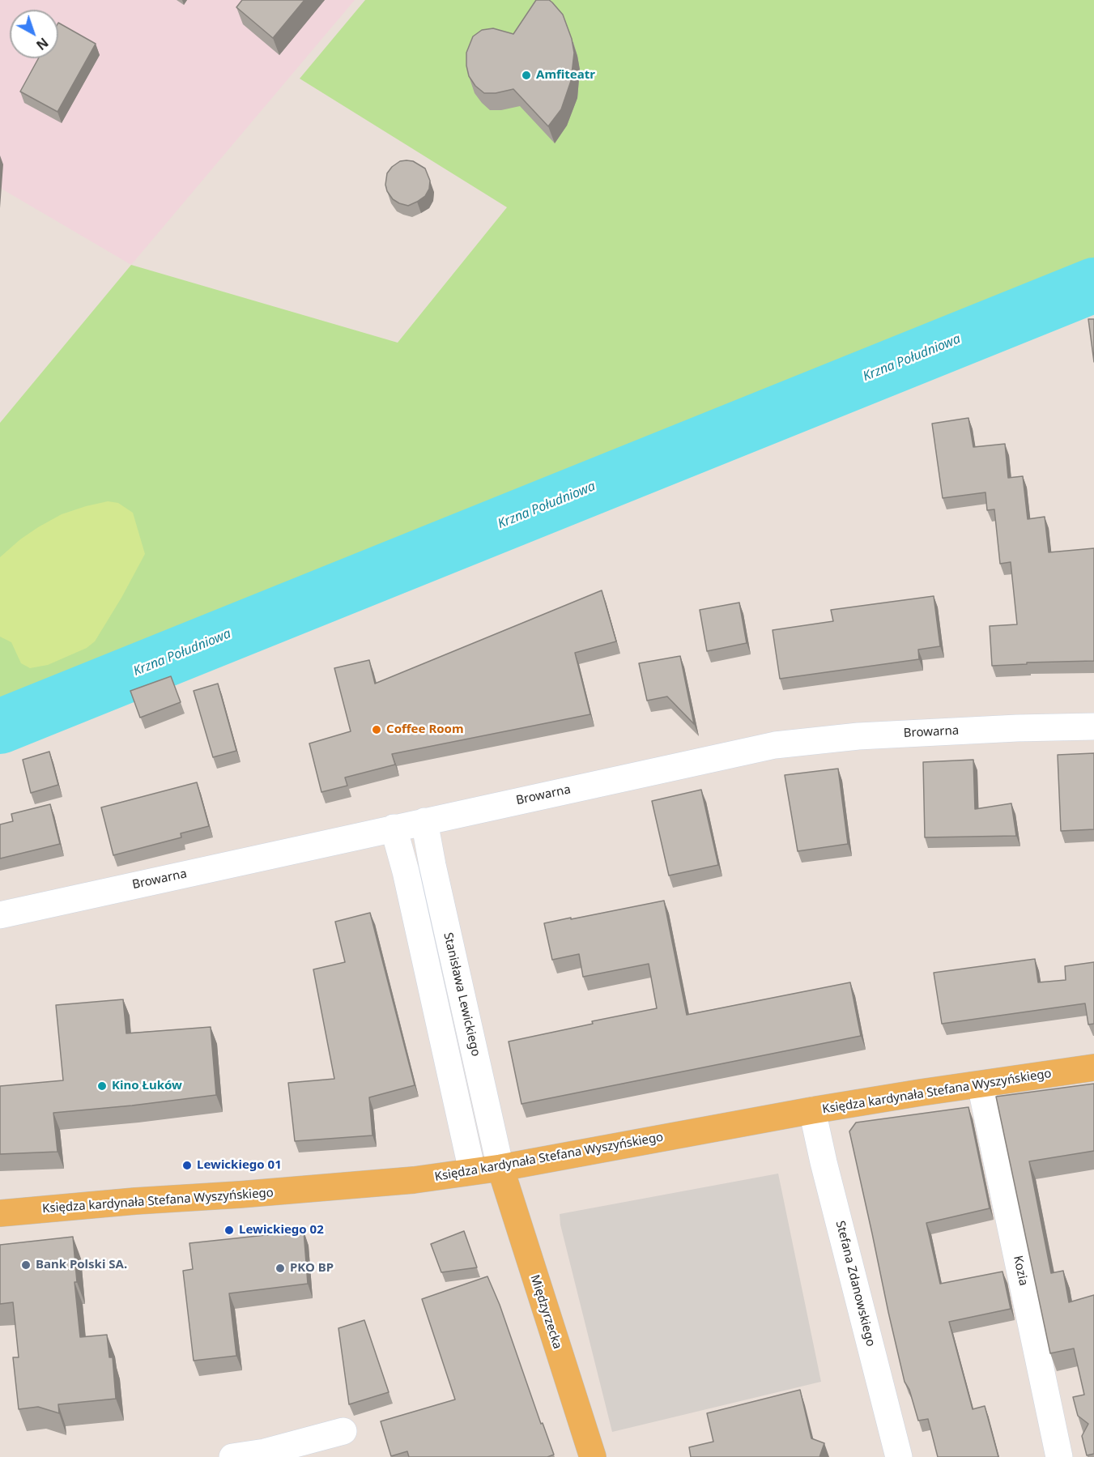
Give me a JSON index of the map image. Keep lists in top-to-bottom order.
{
  "streets": {
    "main road": ["Księdza kardynała Stefana Wyszyńskiego", "Międzyrzecka"],
    "street": [
      "Browarna",
      "Stanisława Lewickiego",
      "Kozia",
      "Stefana Zdanowskiego"
    ]
  },
  "crossings": [
    ["Browarna", "Stanisława Lewickiego"],
    ["Stanisława Lewickiego", "Księdza kardynała Stefana Wyszyńskiego"],
    ["Stanisława Lewickiego", "Międzyrzecka"],
    ["Księdza kardynała Stefana Wyszyńskiego", "Kozia"],
    ["Księdza kardynała Stefana Wyszyńskiego", "Stefana Zdanowskiego"],
    ["Księdza kardynała Stefana Wyszyńskiego", "Międzyrzecka"]
  ],
  "water": ["Krzna Południowa"],
  "places": [
    "Amfiteatr",
    "Coffee Room",
    "Kino Łuków",
    "Lewickiego 01",
    "Lewickiego 02",
    "Bank Polski SA.",
    "PKO BP"
  ],
  "north": "bottom right"
}
